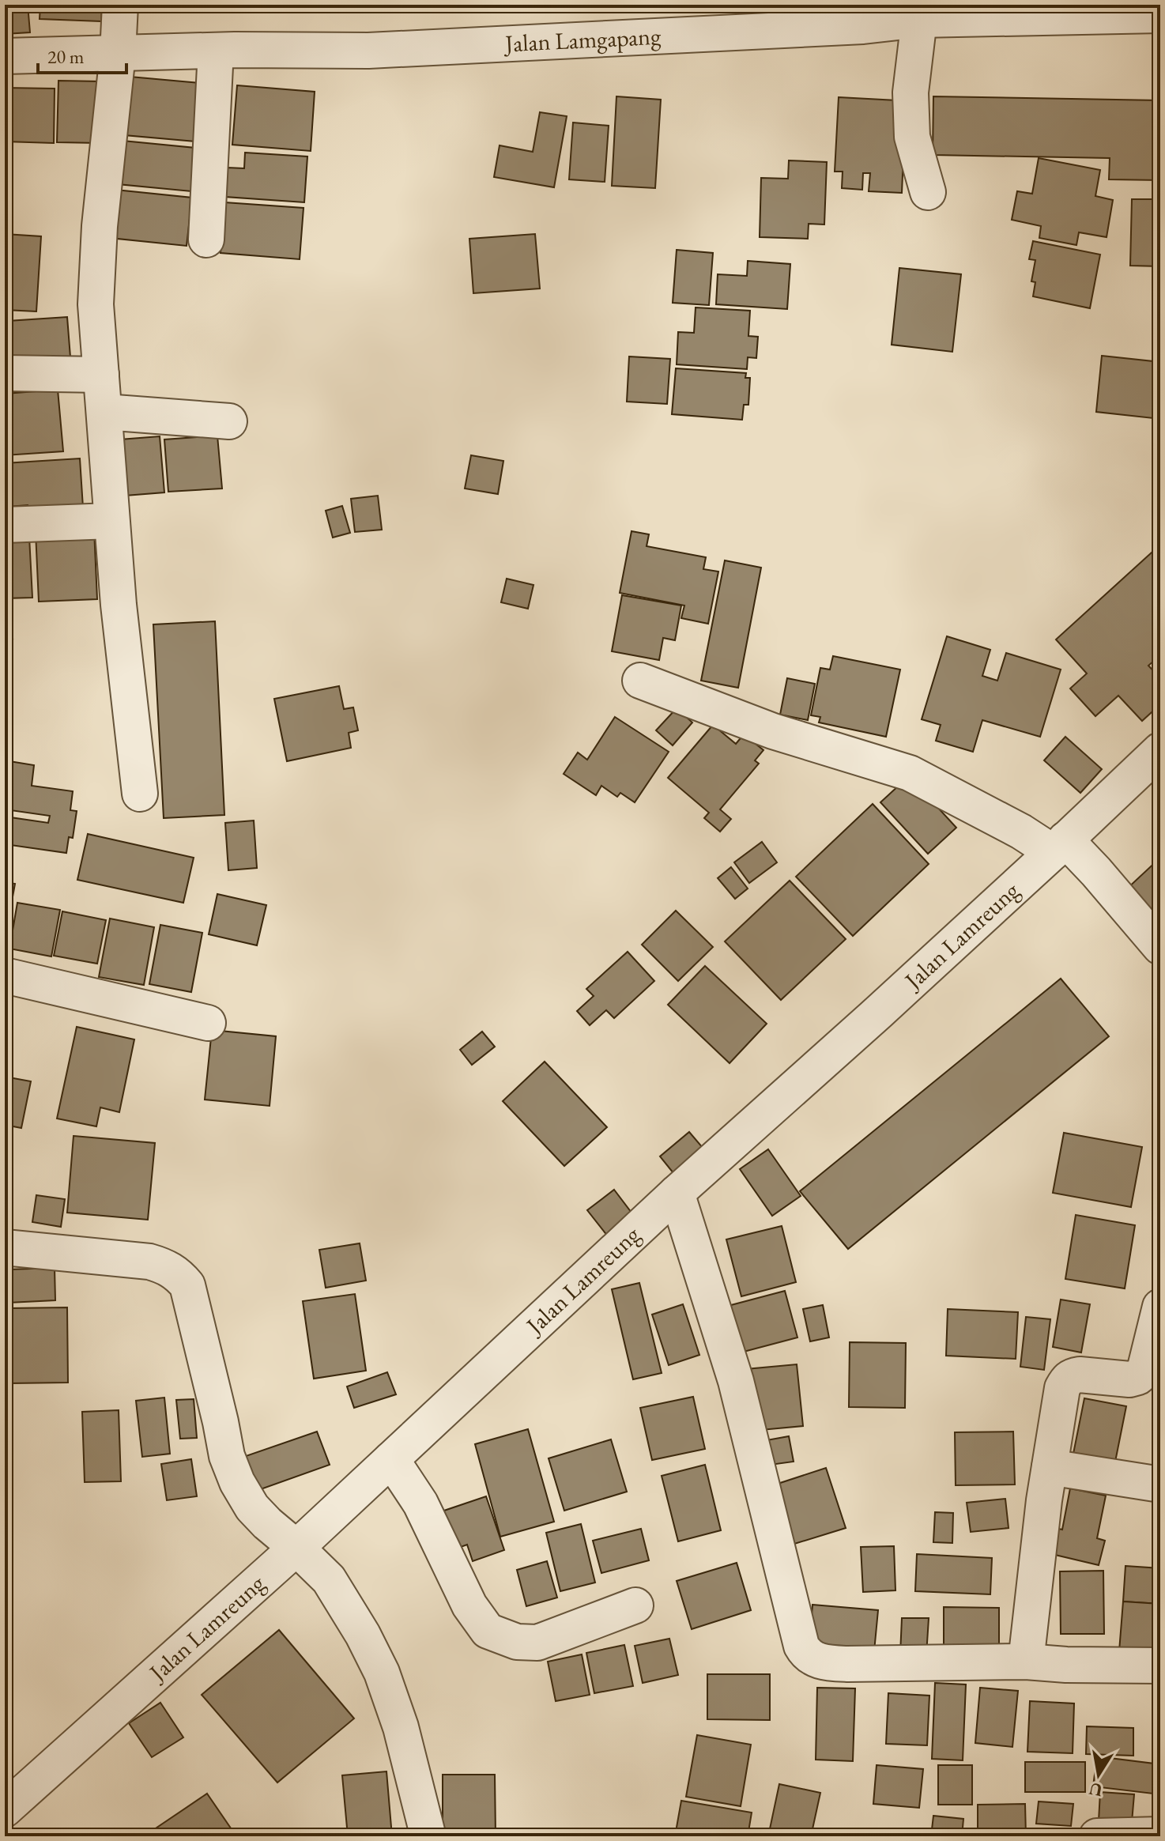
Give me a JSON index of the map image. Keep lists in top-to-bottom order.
{
  "streets": {
    "street": ["Jalan Lamgapang", "Jalan Lamreung"]
  },
  "scale_bar": "20 m",
  "north": "bottom"
}
